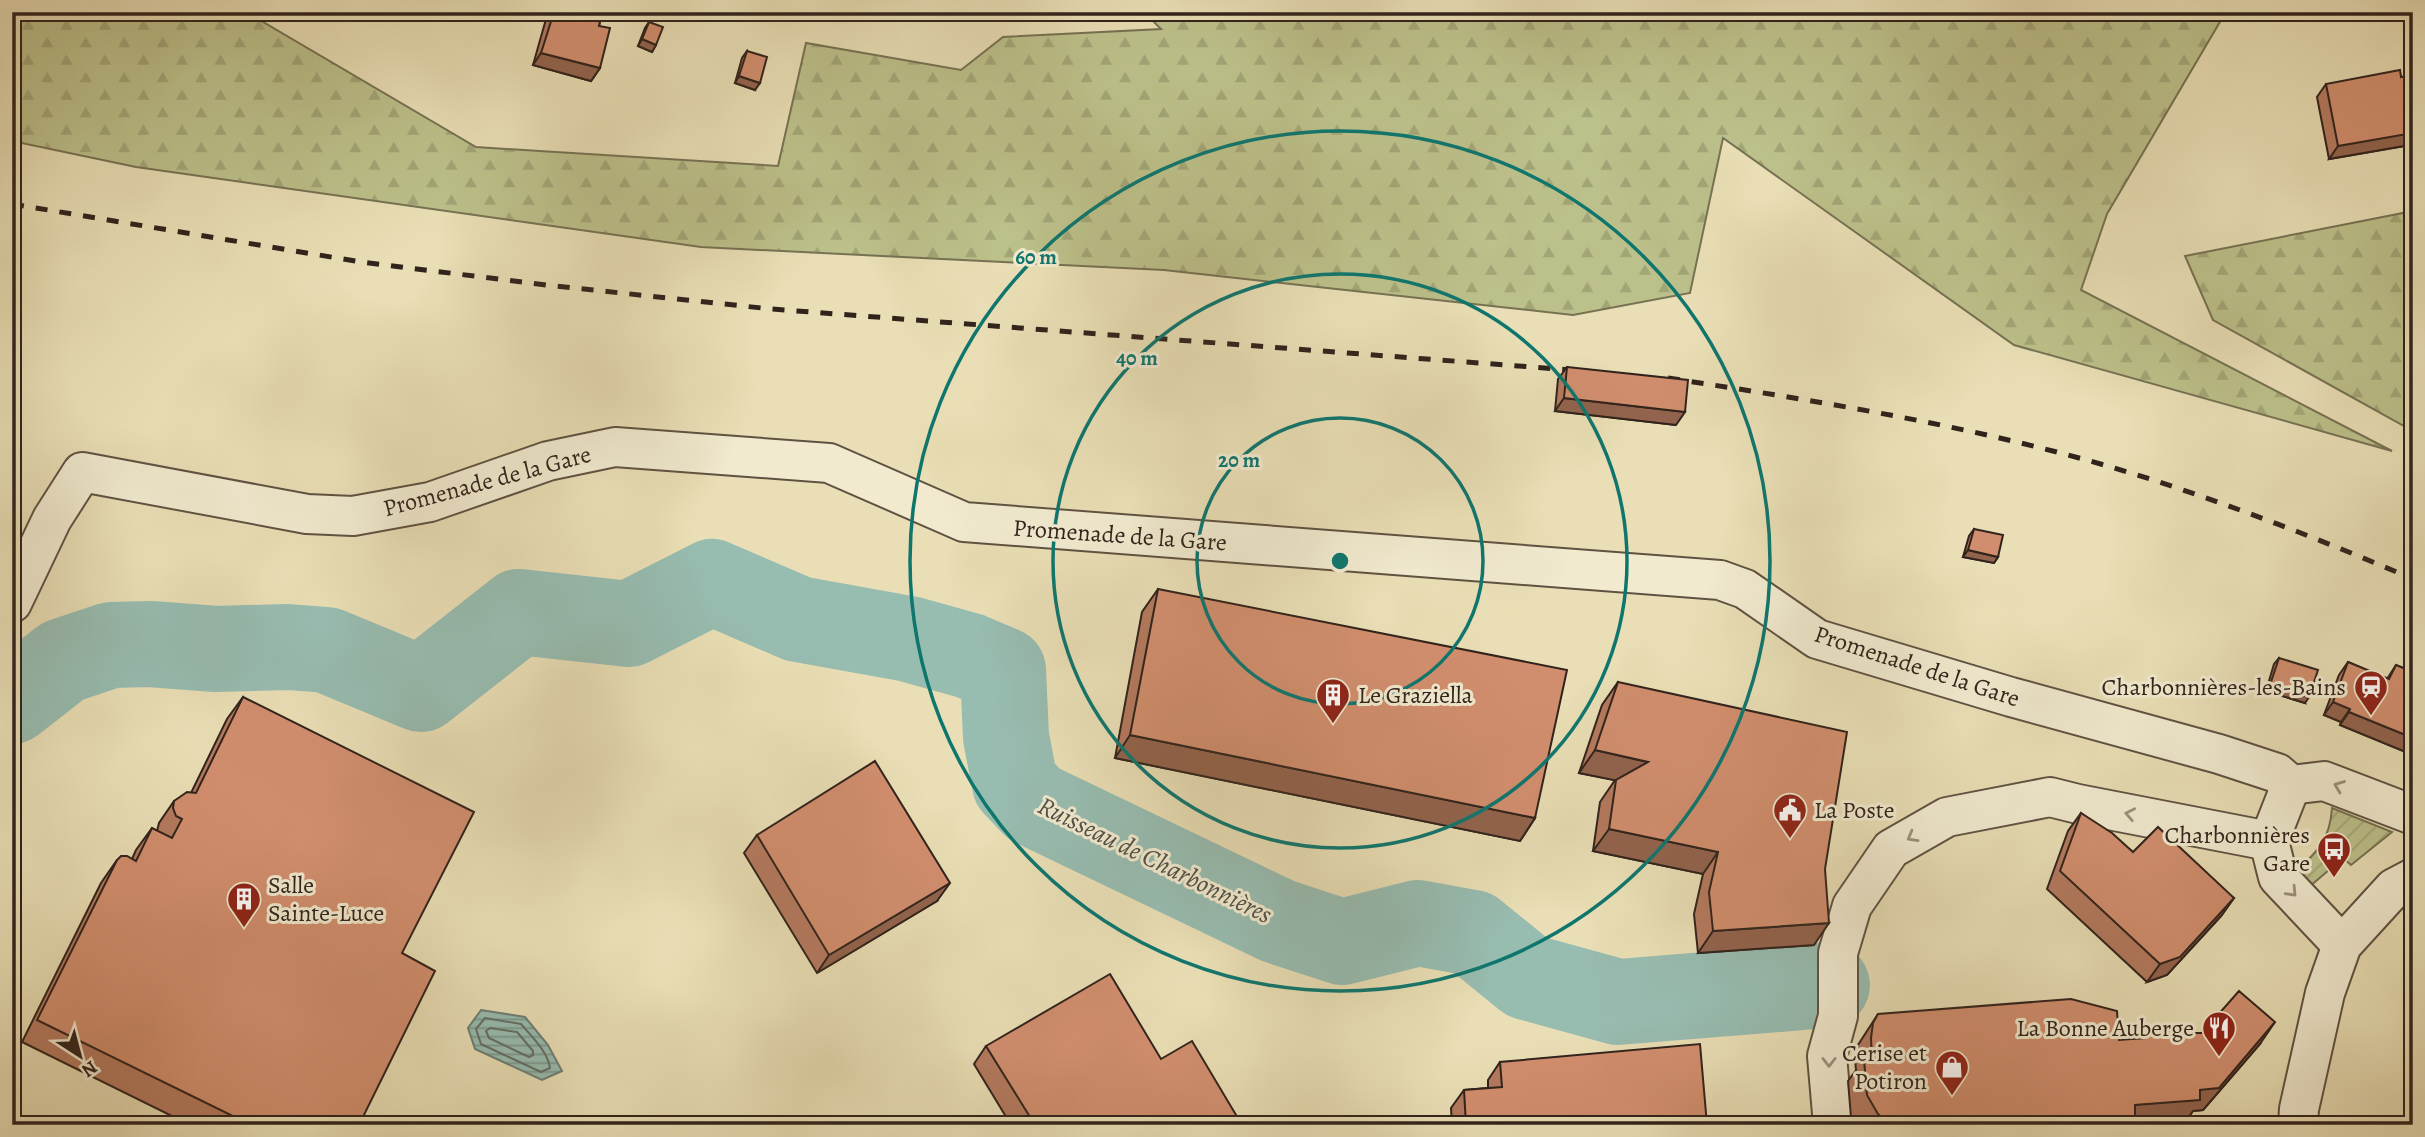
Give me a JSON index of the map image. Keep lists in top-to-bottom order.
{
  "streets": {
    "street": ["Promenade de la Gare"]
  },
  "water": ["Ruisseau de Charbonnières"],
  "places": {
    "station": ["Charbonnières-les-Bains"],
    "building": ["Le Graziella", "Salle Sainte-Luce"],
    "public building": ["La Poste"],
    "bus stop": ["Charbonnières Gare"],
    "restaurant": ["La Bonne Auberge"],
    "shop": ["Cerise et Potiron"]
  },
  "north": "bottom right",
  "rings": ["60 m", "40 m", "20 m"]
}
